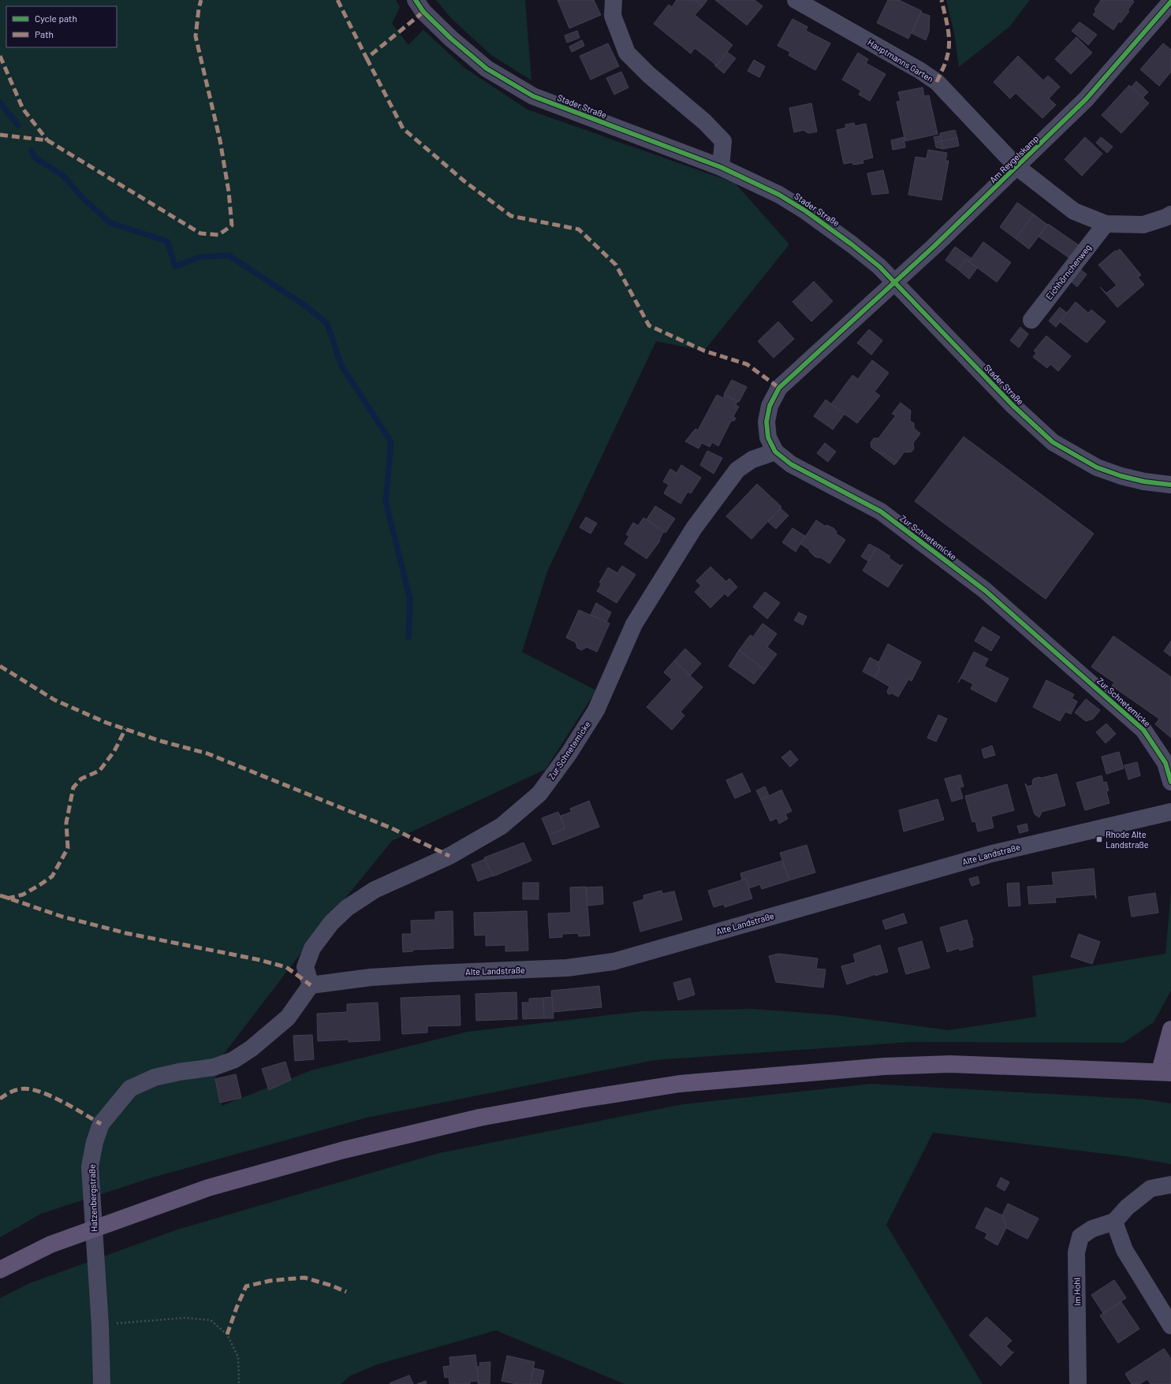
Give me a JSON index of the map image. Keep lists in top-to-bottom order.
{
  "streets": {
    "street": [
      "Hauptmanns Garten",
      "Stader Straße",
      "Am Reygelskamp",
      "Eichhörnchenweg",
      "Zur Schnetemicke",
      "Alte Landstraße",
      "Hatzenbergstraße",
      "Im Hohl"
    ]
  },
  "crossings": [
    ["Hauptmanns Garten", "Am Reygelskamp"],
    ["Am Reygelskamp", "Zur Schnetemicke"],
    ["Zur Schnetemicke", "Alte Landstraße"],
    ["Zur Schnetemicke", "Hatzenbergstraße"],
    ["Alte Landstraße", "Hatzenbergstraße"]
  ],
  "places": {
    "transit": ["Rhode Alte Landstraße"]
  },
  "legend": ["Cycle path", "Path"]
}
